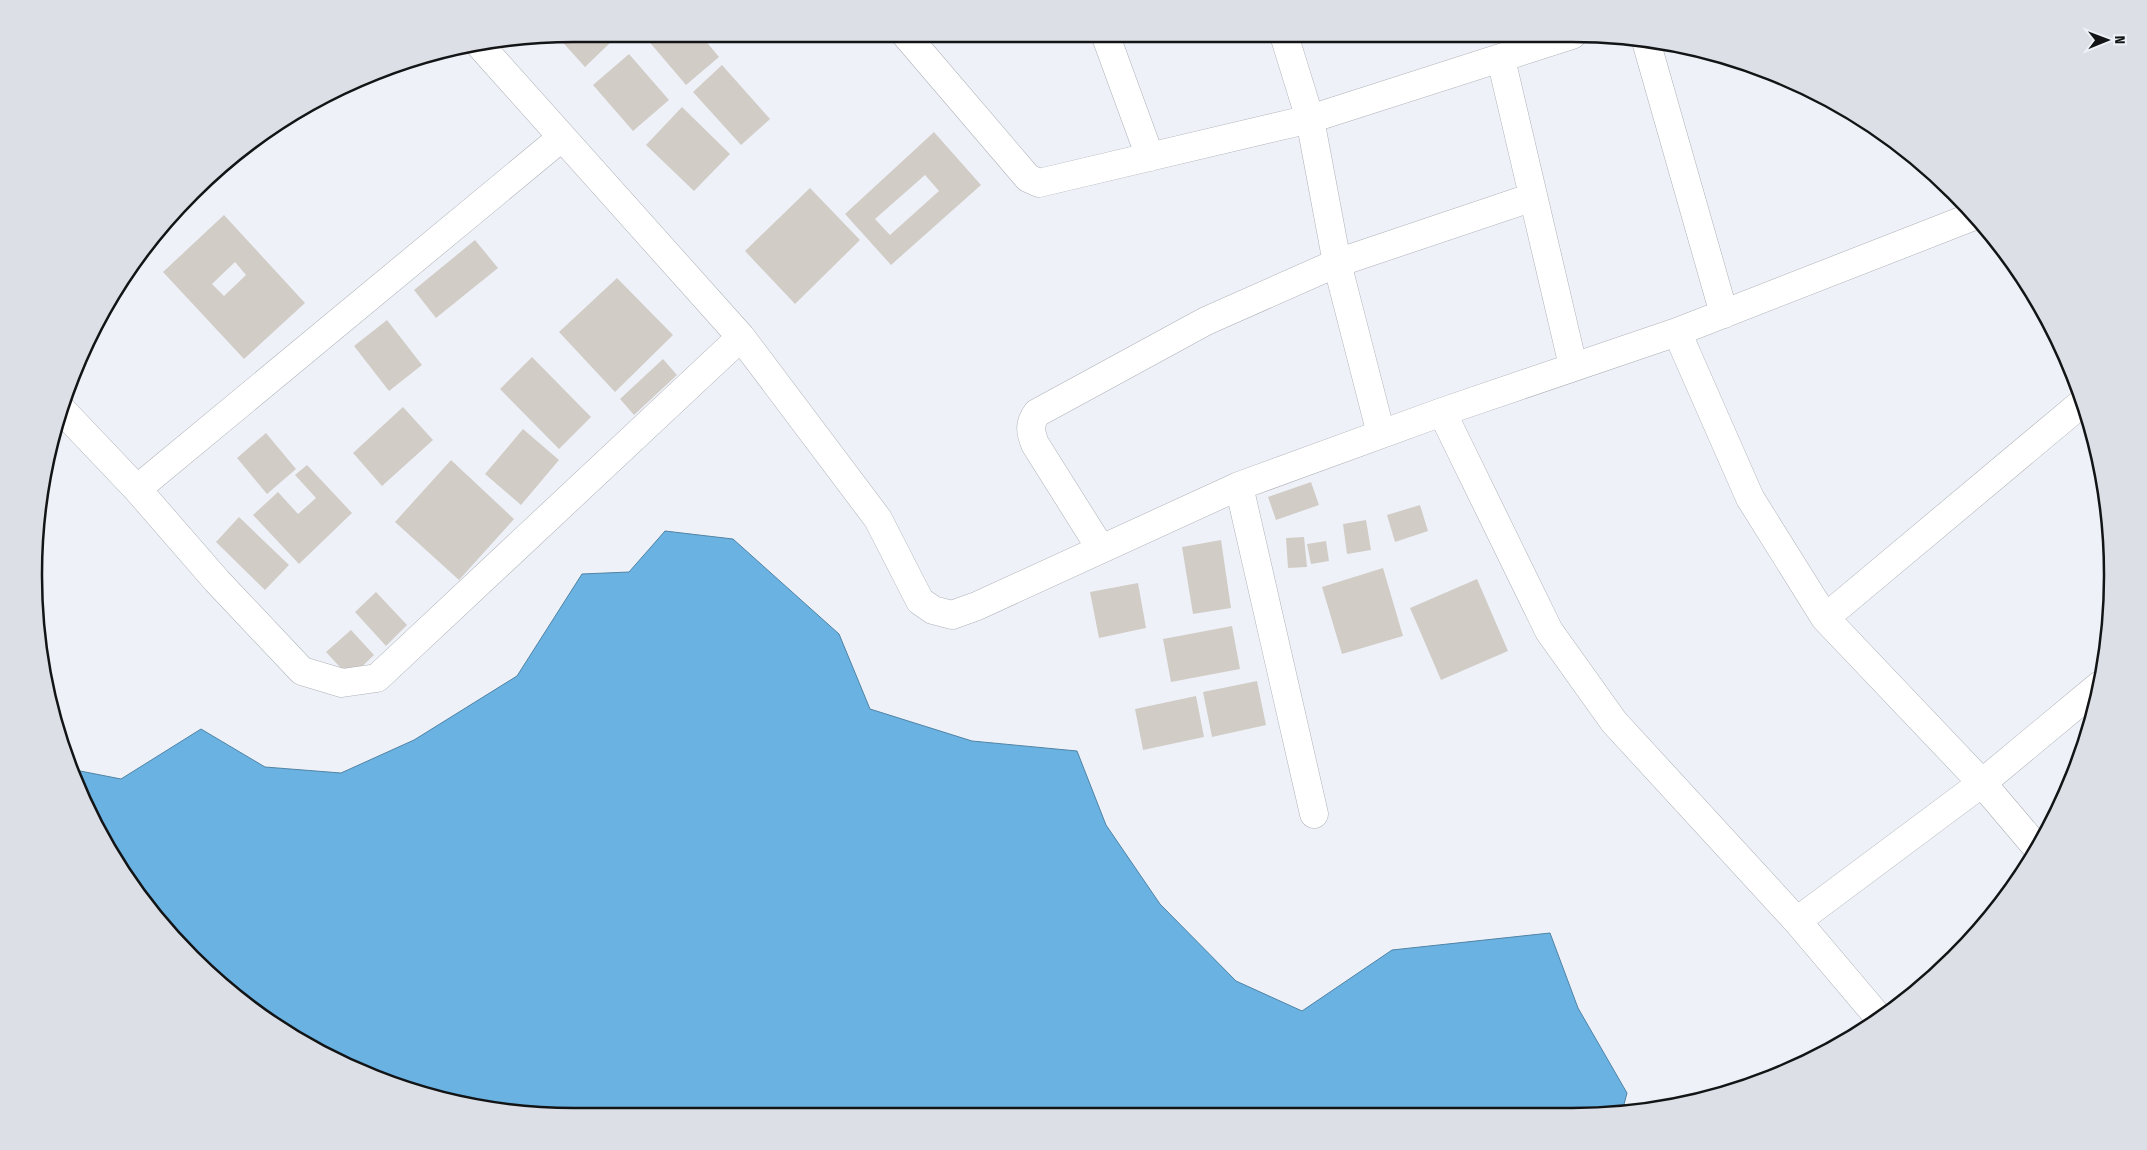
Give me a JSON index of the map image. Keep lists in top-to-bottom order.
{
  "north": "right"
}
